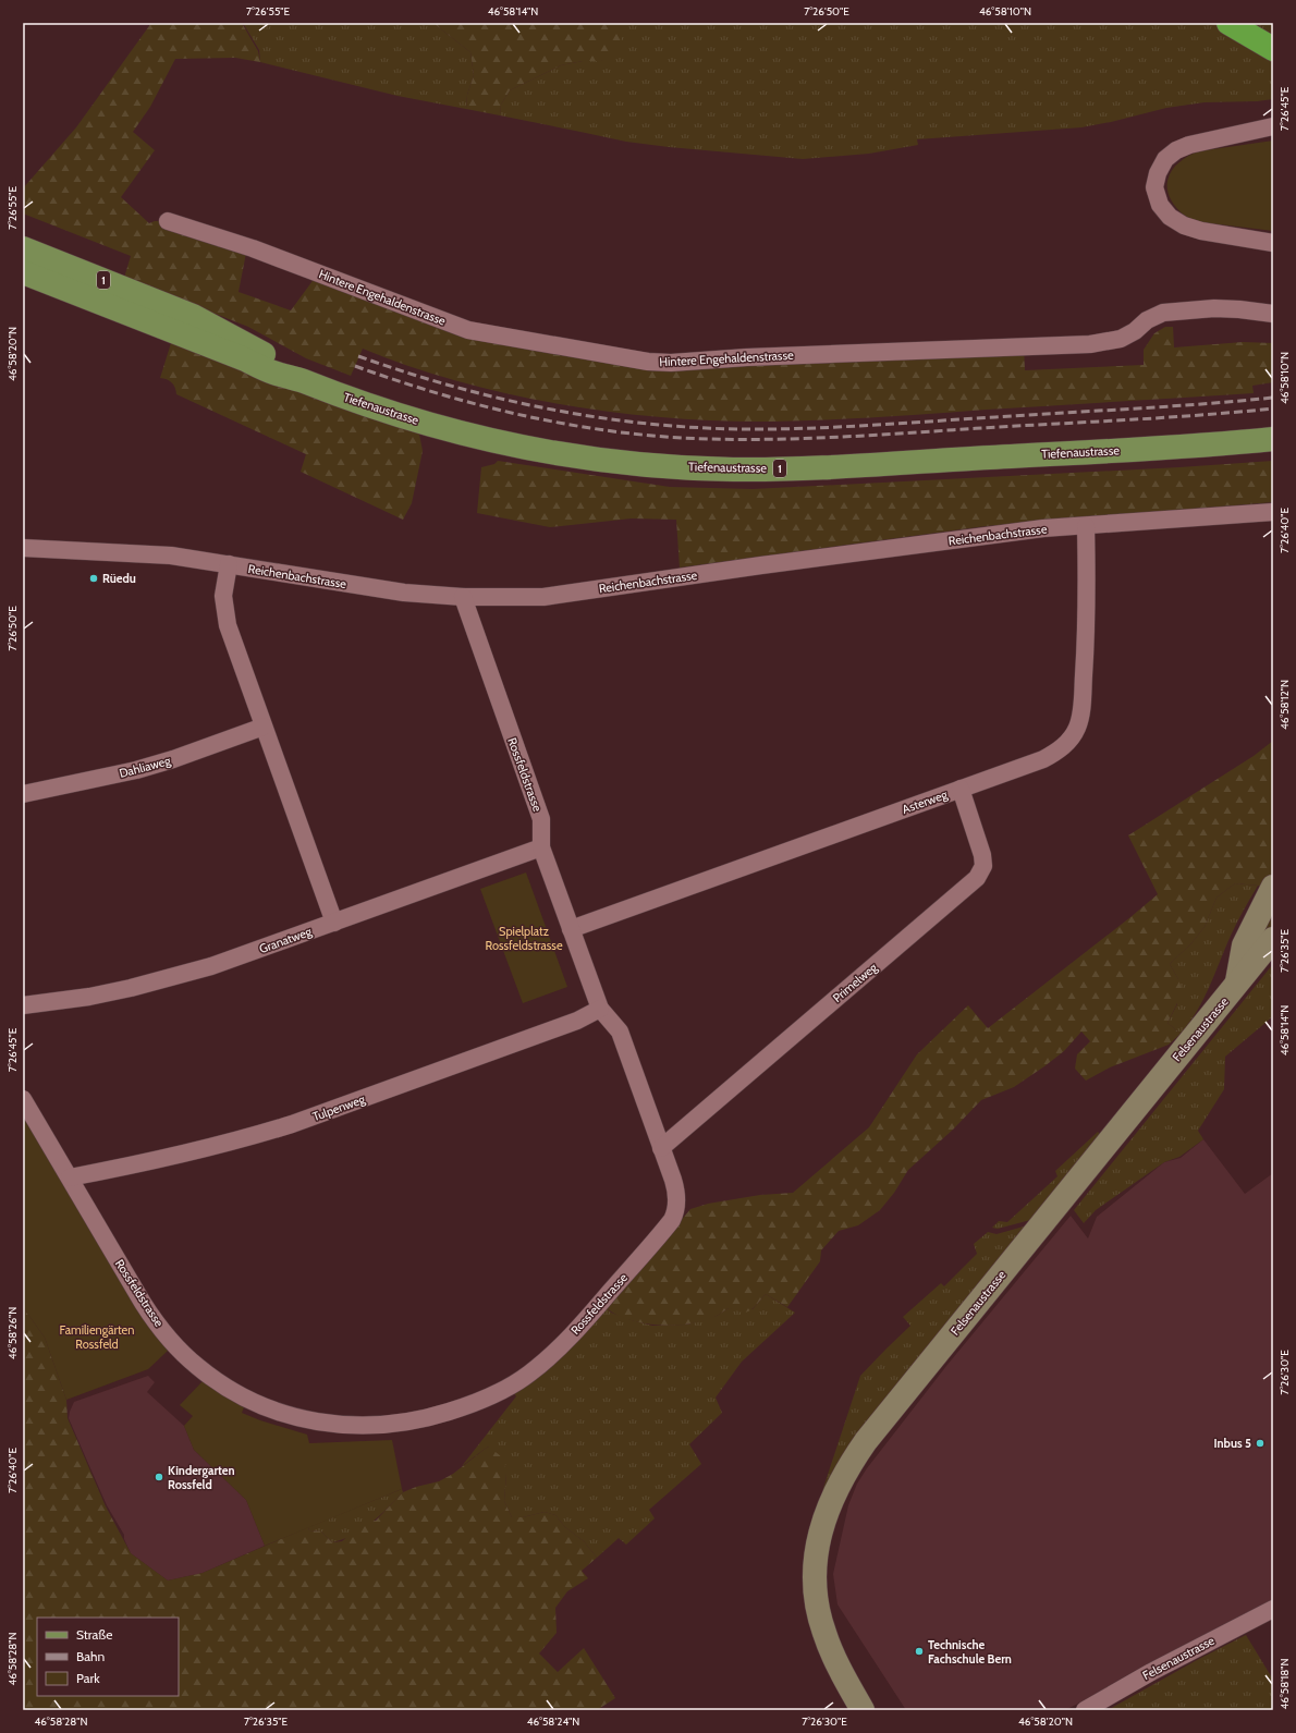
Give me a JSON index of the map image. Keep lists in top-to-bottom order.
{
  "streets": {
    "main road": ["1", "Tiefenaustrasse"],
    "street": [
      "Hintere Engehaldenstrasse",
      "Reichenbachstrasse",
      "Dahliaweg",
      "Rossfeldstrasse",
      "Asterweg",
      "Granatweg",
      "Primelweg",
      "Felsenaustrasse",
      "Tulpenweg"
    ]
  },
  "crossings": [
    ["Reichenbachstrasse", "Rossfeldstrasse"],
    ["Reichenbachstrasse", "Asterweg"],
    ["Rossfeldstrasse", "Asterweg"],
    ["Rossfeldstrasse", "Granatweg"],
    ["Rossfeldstrasse", "Primelweg"],
    ["Rossfeldstrasse", "Tulpenweg"],
    ["Asterweg", "Primelweg"]
  ],
  "parks": ["Spielplatz Rossfeldstrasse", "Familiengärten Rossfeld"],
  "places": [
    "Rüedu",
    "Inbus 5",
    "Kindergarten Rossfeld",
    "Technische Fachschule Bern"
  ],
  "legend": ["Straße", "Bahn", "Park"],
  "coordinates": [
    "7°26'55\"E",
    "46°58'14\"N",
    "7°26'50\"E",
    "46°58'10\"N",
    "7°26'45\"E",
    "46°58'20\"N",
    "7°26'40\"E",
    "46°58'12\"N",
    "7°26'35\"E",
    "46°58'26\"N",
    "7°26'30\"E",
    "46°58'28\"N",
    "46°58'18\"N",
    "46°58'24\"N"
  ]
}
